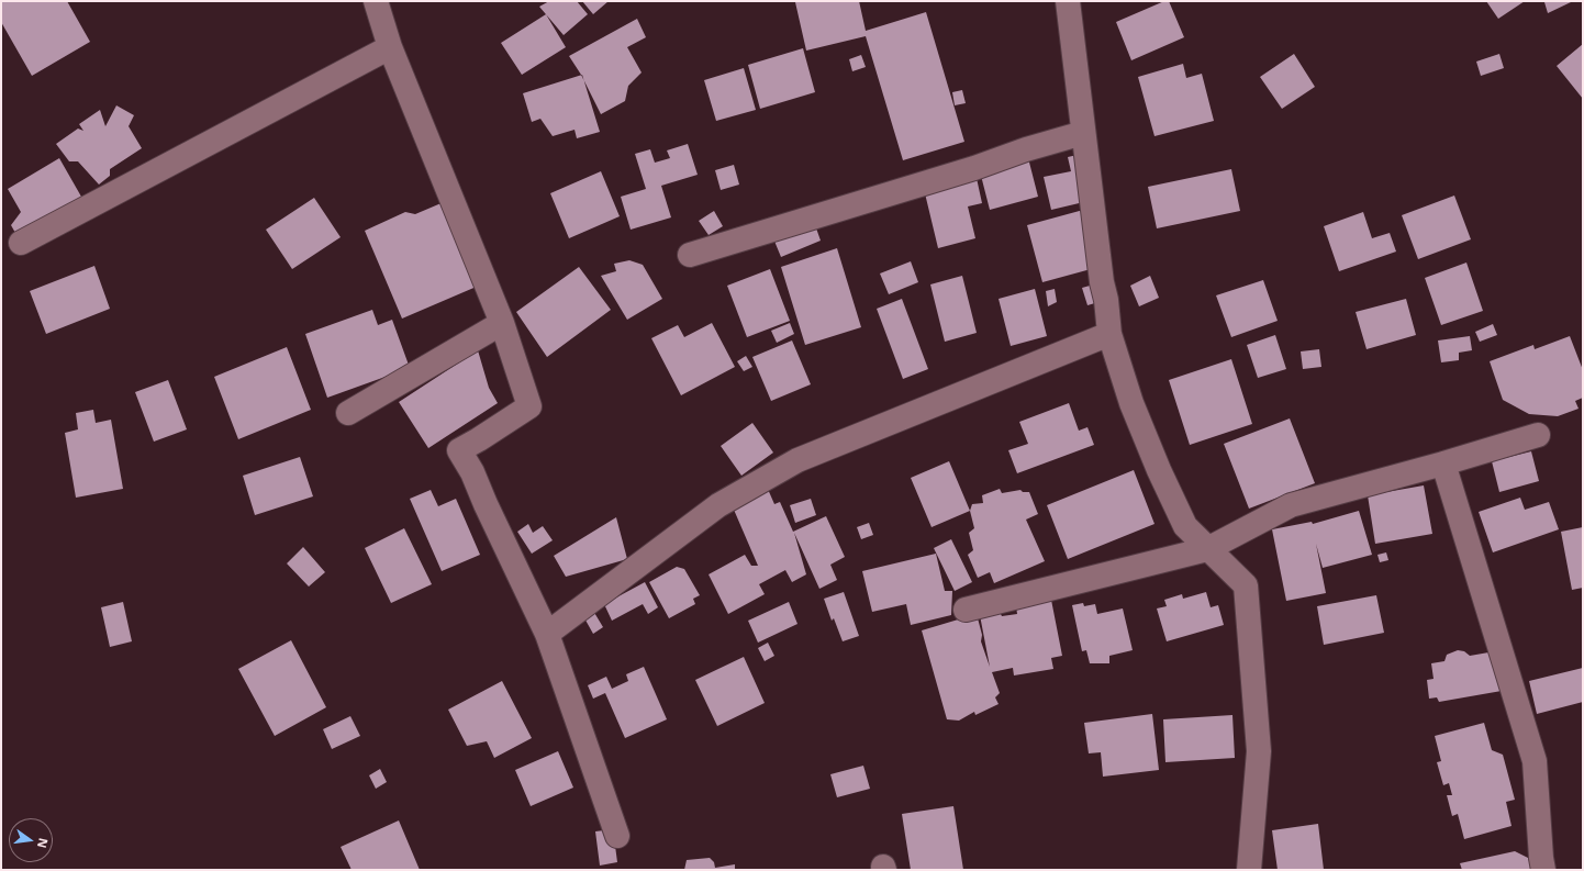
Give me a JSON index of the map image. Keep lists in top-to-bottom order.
{
  "north": "right"
}
